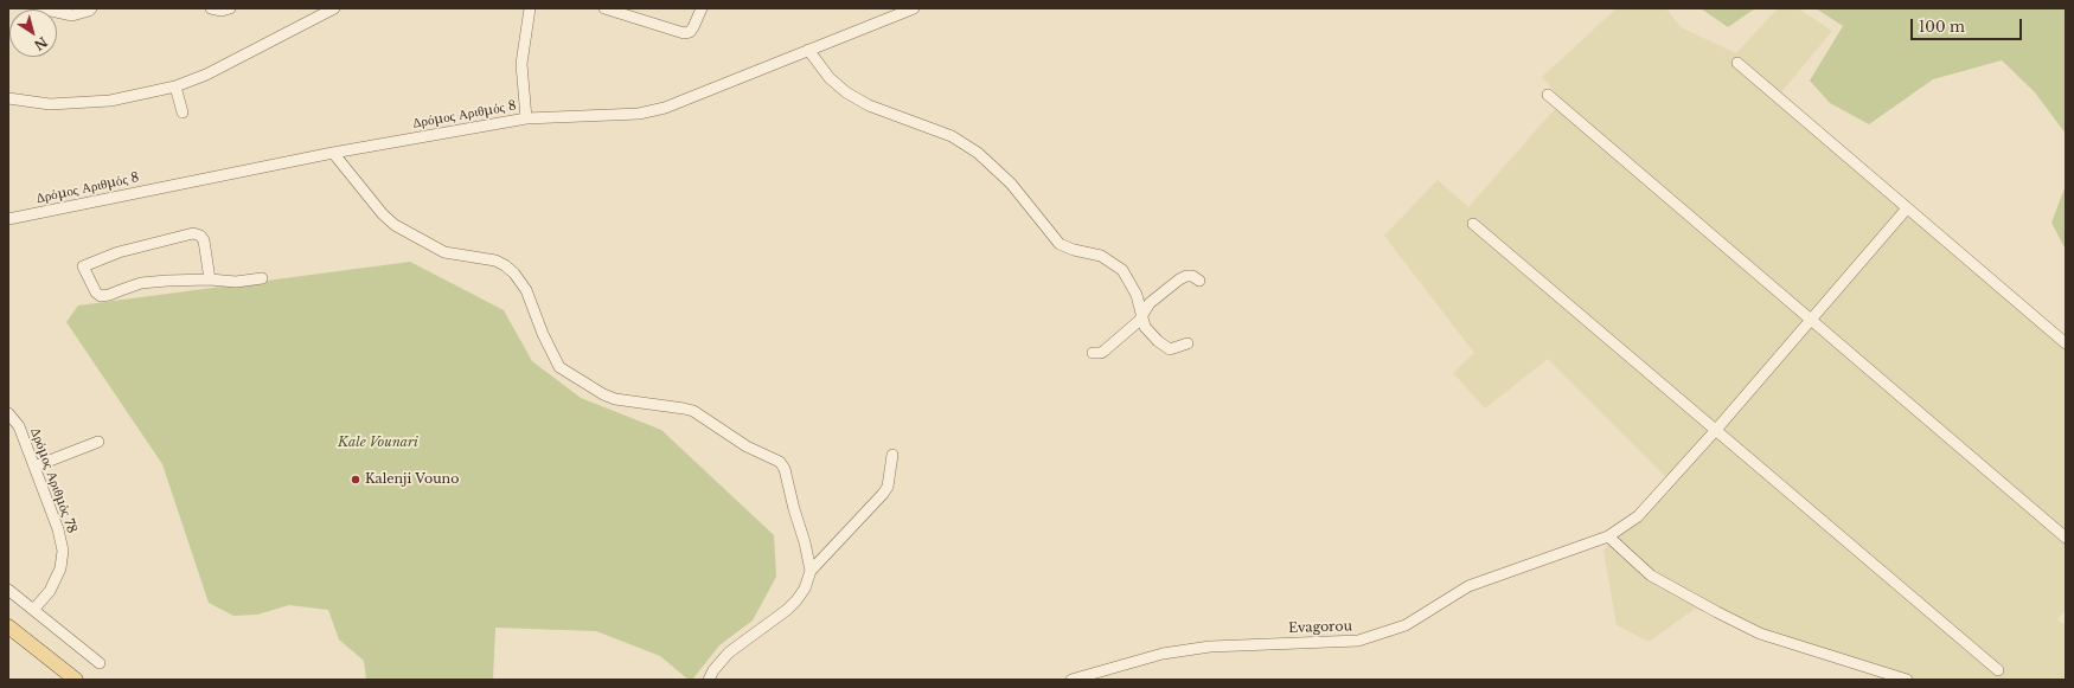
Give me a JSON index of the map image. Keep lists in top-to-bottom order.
{
  "streets": {
    "street": ["Δρόμος Αριθμός 8", "Δρόμος Αριθμός 78", "Evagorou"]
  },
  "parks": ["Kale Vounari"],
  "places": ["Kalenji Vouno"],
  "scale_bar": "100 m",
  "north": "bottom right"
}
